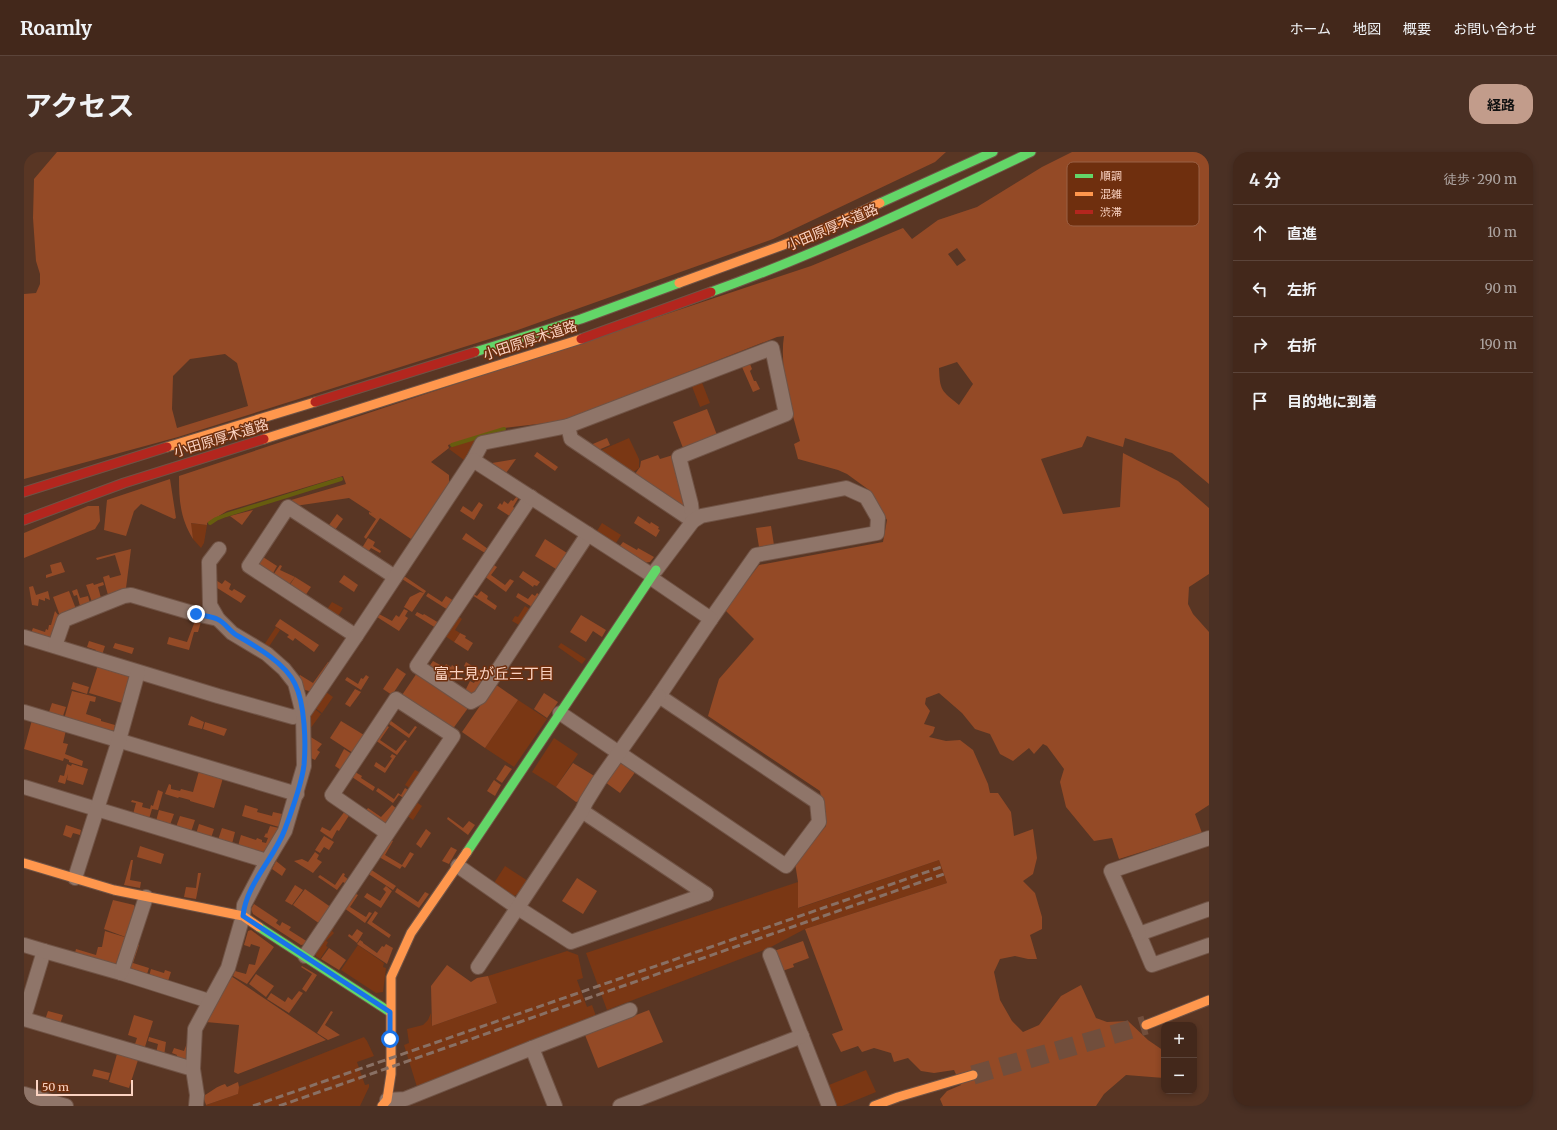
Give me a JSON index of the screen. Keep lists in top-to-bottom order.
{
  "streets": {
    "main road": ["小田原厚木道路"]
  },
  "districts": ["富士見が丘三丁目"],
  "legend": ["順調", "混雑", "渋滞"],
  "scale_bar": "50 m",
  "page": {
    "header": "Roamly",
    "nav": [
      "ホーム",
      "地図",
      "概要",
      "お問い合わせ"
    ],
    "title": "アクセス",
    "buttons": "経路",
    "heading": ["4 分", "徒歩 · 290 m"],
    "list": [
      ["直進", "10 m"],
      ["左折", "90 m"],
      ["右折", "190 m"],
      "目的地に到着"
    ],
    "map_buttons": ["+", "−"],
    "scale": "50 m"
  }
}
